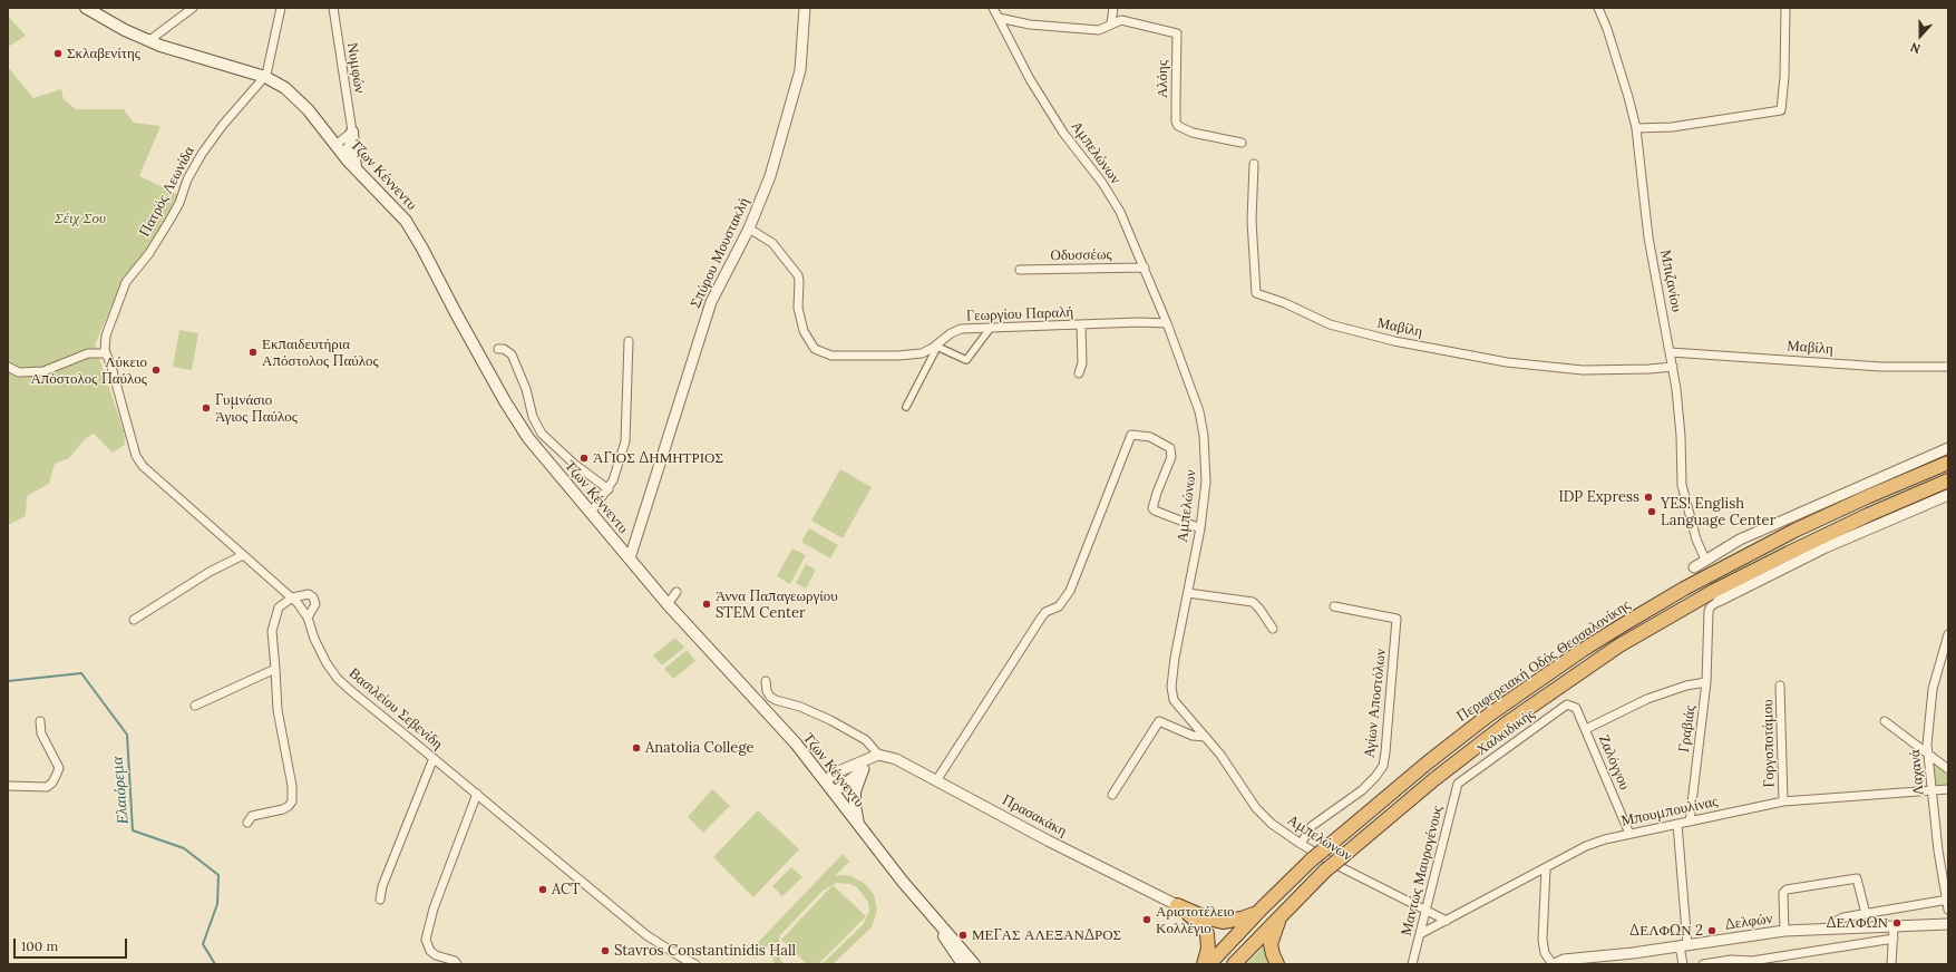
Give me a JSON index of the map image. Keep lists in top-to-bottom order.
{
  "streets": {
    "highway": ["Περιφερειακή Οδός Θεσσαλονίκης"],
    "main road": ["Τζων Κέννεντυ"],
    "street": [
      "Νυμφών",
      "Αλόης",
      "Αμπελώνων",
      "Πατρός Λεωνίδα",
      "Σπύρου Μουστακλή",
      "Οδυσσέως",
      "Μπιζανίου",
      "Γεωργίου Παραλή",
      "Μαβίλη",
      "Αγίων Αποστόλων",
      "Βασιλείου Σεβενίδη",
      "Γραβιάς",
      "Χαλκιδικής",
      "Γοργοποτάμου",
      "Ζαλόγγου",
      "Λαχανά",
      "Μπουμπουλίνας",
      "Πρασακάκη",
      "Μαντώς Μαυρογένους",
      "Δελφών"
    ]
  },
  "crossings": [
    ["Αλόης", "Αμπελώνων"],
    ["Αμπελώνων", "Οδυσσέως"],
    ["Αμπελώνων", "Γεωργίου Παραλή"],
    ["Αμπελώνων", "Αγίων Αποστόλων"],
    ["Αμπελώνων", "Μπουμπουλίνας"],
    ["Αμπελώνων", "Μαντώς Μαυρογένους"],
    ["Τζων Κέννεντυ", "Πατρός Λεωνίδα"],
    ["Τζων Κέννεντυ", "Σπύρου Μουστακλή"],
    ["Πατρός Λεωνίδα", "Βασιλείου Σεβενίδη"],
    ["Σπύρου Μουστακλή", "Γεωργίου Παραλή"],
    ["Μπιζανίου", "Μαβίλη"],
    ["Γραβιάς", "Μπουμπουλίνας"],
    ["Χαλκιδικής", "Ζαλόγγου"],
    ["Χαλκιδικής", "Μαντώς Μαυρογένους"],
    ["Γοργοποτάμου", "Μπουμπουλίνας"],
    ["Ζαλόγγου", "Μπουμπουλίνας"],
    ["Λαχανά", "Μπουμπουλίνας"],
    ["Μπουμπουλίνας", "Μαντώς Μαυρογένους"]
  ],
  "water": ["Ελαιόρεμα"],
  "parks": ["Σέιχ Σου"],
  "places": [
    "Σκλαβενίτης",
    "Εκπαιδευτήρια Απόστολος Παύλος",
    "Λύκειο Απόστολος Παύλος",
    "Γυμνάσιο Άγιος Παύλος",
    "ΆΓΙΟΣ ΔΗΜΗΤΡΙΟΣ",
    "IDP Express",
    "YES! English Language Center",
    "Άννα Παπαγεωργίου STEM Center",
    "Anatolia College",
    "ACT",
    "Αριστοτέλειο Κολλέγιο",
    "ΔΕΛΦΩΝ",
    "ΔΕΛΦΩΝ 2",
    "ΜΕΓΑΣ ΑΛΕΞΑΝΔΡΟΣ",
    "Stavros Constantinidis Hall"
  ],
  "scale_bar": "100 m",
  "north": "bottom"
}
